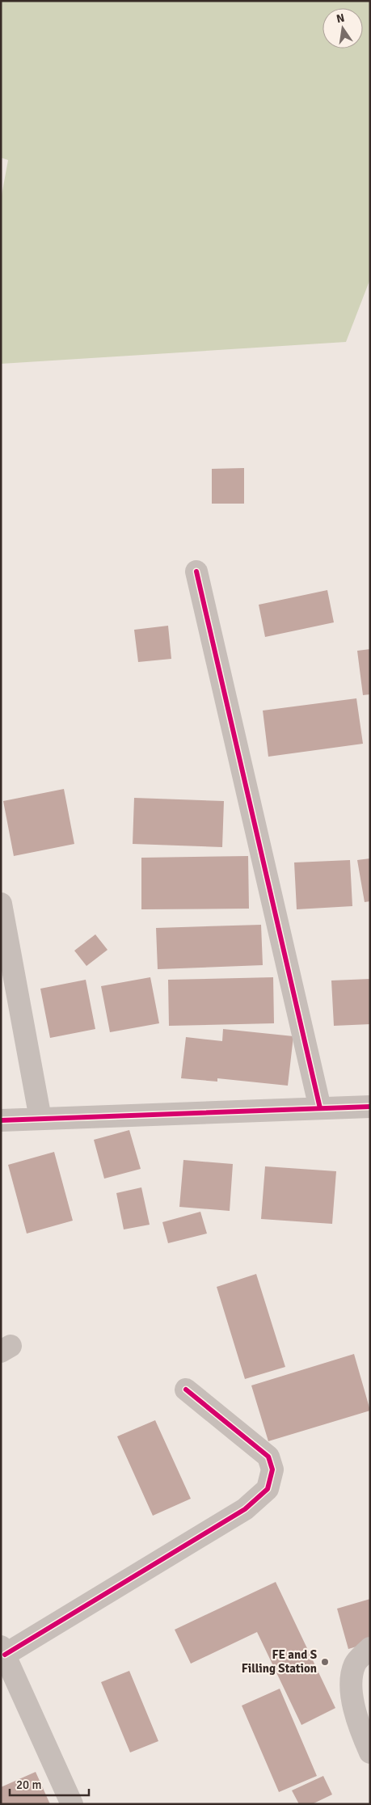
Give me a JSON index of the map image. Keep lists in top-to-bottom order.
{
  "places": ["FE and S Filling Station"],
  "scale_bar": "20 m",
  "north": "top"
}
